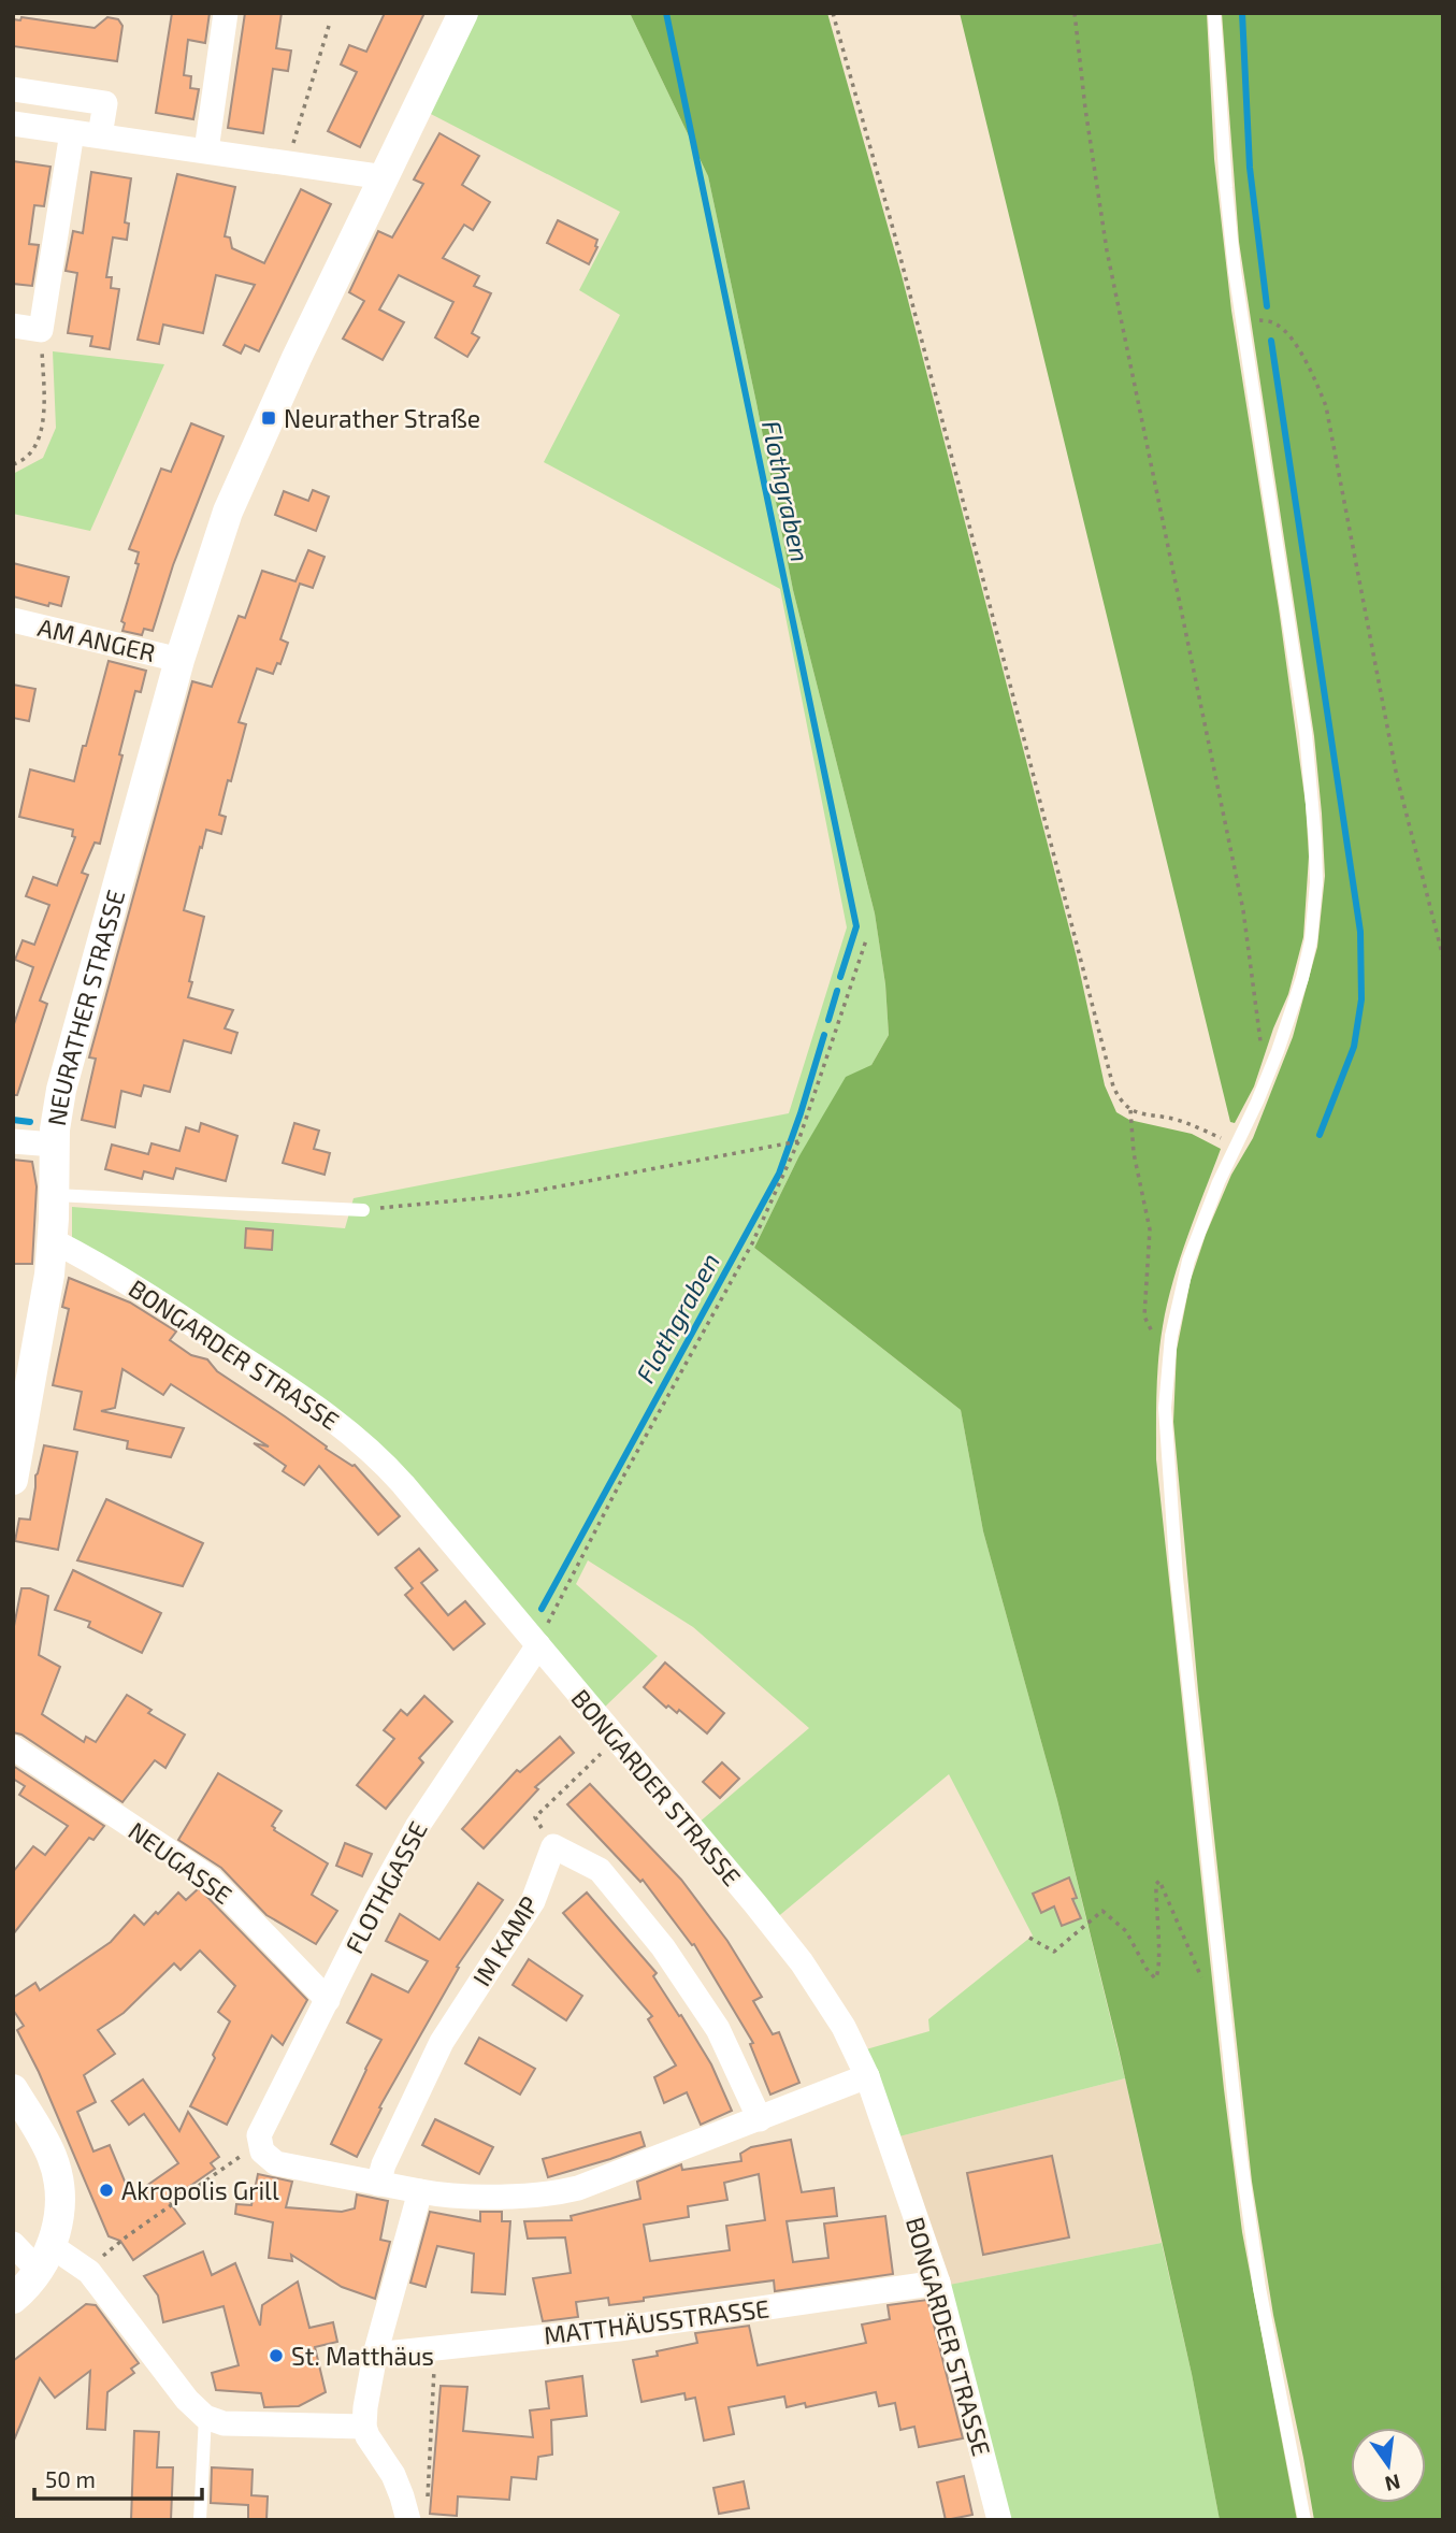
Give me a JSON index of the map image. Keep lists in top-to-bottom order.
{
  "streets": {
    "street": [
      "AM ANGER",
      "NEURATHER STRASSE",
      "BONGARDER STRASSE",
      "NEUGASSE",
      "FLOTHGASSE",
      "IM KAMP",
      "MATTHÄUSSTRASSE"
    ]
  },
  "crossings": [
    ["AM ANGER", "NEURATHER STRASSE"],
    ["NEURATHER STRASSE", "BONGARDER STRASSE"],
    ["BONGARDER STRASSE", "FLOTHGASSE"],
    ["BONGARDER STRASSE", "MATTHÄUSSTRASSE"],
    ["NEUGASSE", "FLOTHGASSE"]
  ],
  "water": ["Flothgraben"],
  "places": {
    "transit": ["Neurather Straße"],
    "other": ["Akropolis Grill", "St. Matthäus"]
  },
  "scale_bar": "50 m",
  "north": "bottom"
}
